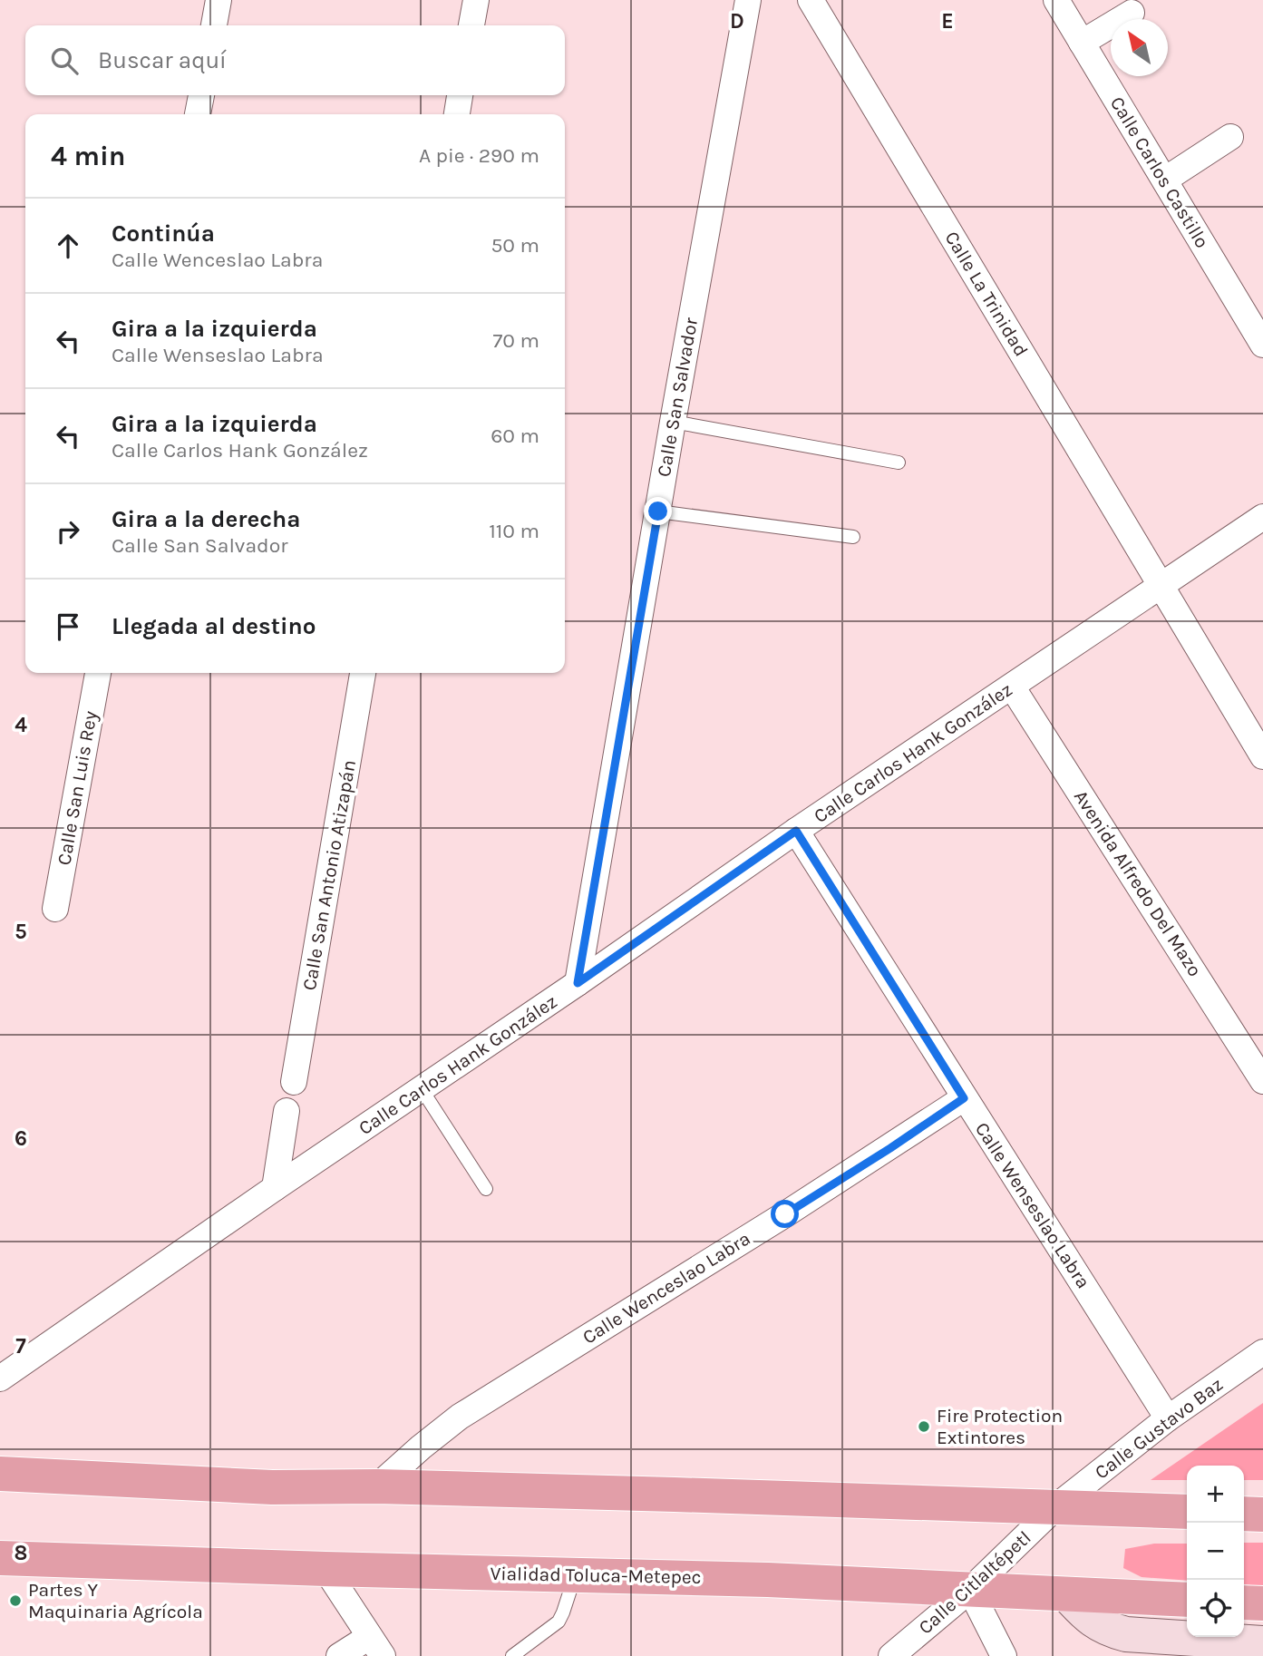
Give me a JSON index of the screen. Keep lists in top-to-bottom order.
{
  "streets": {
    "highway": ["Vialidad Toluca-Metepec"],
    "street": [
      "Calle Carlos Castillo",
      "Calle La Trinidad",
      "Calle San Salvador",
      "Calle Carlos Hank González",
      "Calle San Luis Rey",
      "Calle San Antonio Atizapán",
      "Avenida Alfredo Del Mazo",
      "Calle Wenseslao Labra",
      "Calle Wenceslao Labra",
      "Calle Gustavo Baz",
      "Calle Citlaltépetl"
    ]
  },
  "crossings": [
    ["Calle La Trinidad", "Calle Carlos Hank González"],
    ["Calle San Salvador", "Calle Carlos Hank González"],
    ["Calle Carlos Hank González", "Avenida Alfredo Del Mazo"],
    ["Calle Carlos Hank González", "Calle Wenseslao Labra"],
    ["Calle Wenseslao Labra", "Calle Wenceslao Labra"],
    ["Calle Wenseslao Labra", "Calle Gustavo Baz"],
    ["Calle Gustavo Baz", "Calle Citlaltépetl"],
    ["Vialidad Toluca-Metepec", "Calle Citlaltépetl"]
  ],
  "places": ["Fire Protection Extintores", "Partes Y Maquinaria Agrícola"],
  "north": "top left",
  "page": {
    "search": "Buscar aquí",
    "heading": ["4 min", "A pie · 290 m"],
    "list": [
      ["Continúa", "Calle Wenceslao Labra", "50 m"],
      ["Gira a la izquierda", "Calle Wenseslao Labra", "70 m"],
      ["Gira a la izquierda", "Calle Carlos Hank González", "60 m"],
      ["Gira a la derecha", "Calle San Salvador", "110 m"],
      "Llegada al destino"
    ],
    "map_buttons": ["+", "−"]
  },
  "grid": {
    "columns": ["D", "E"],
    "rows": [
      "4",
      "5",
      "6",
      "7",
      "8"
    ]
  }
}
